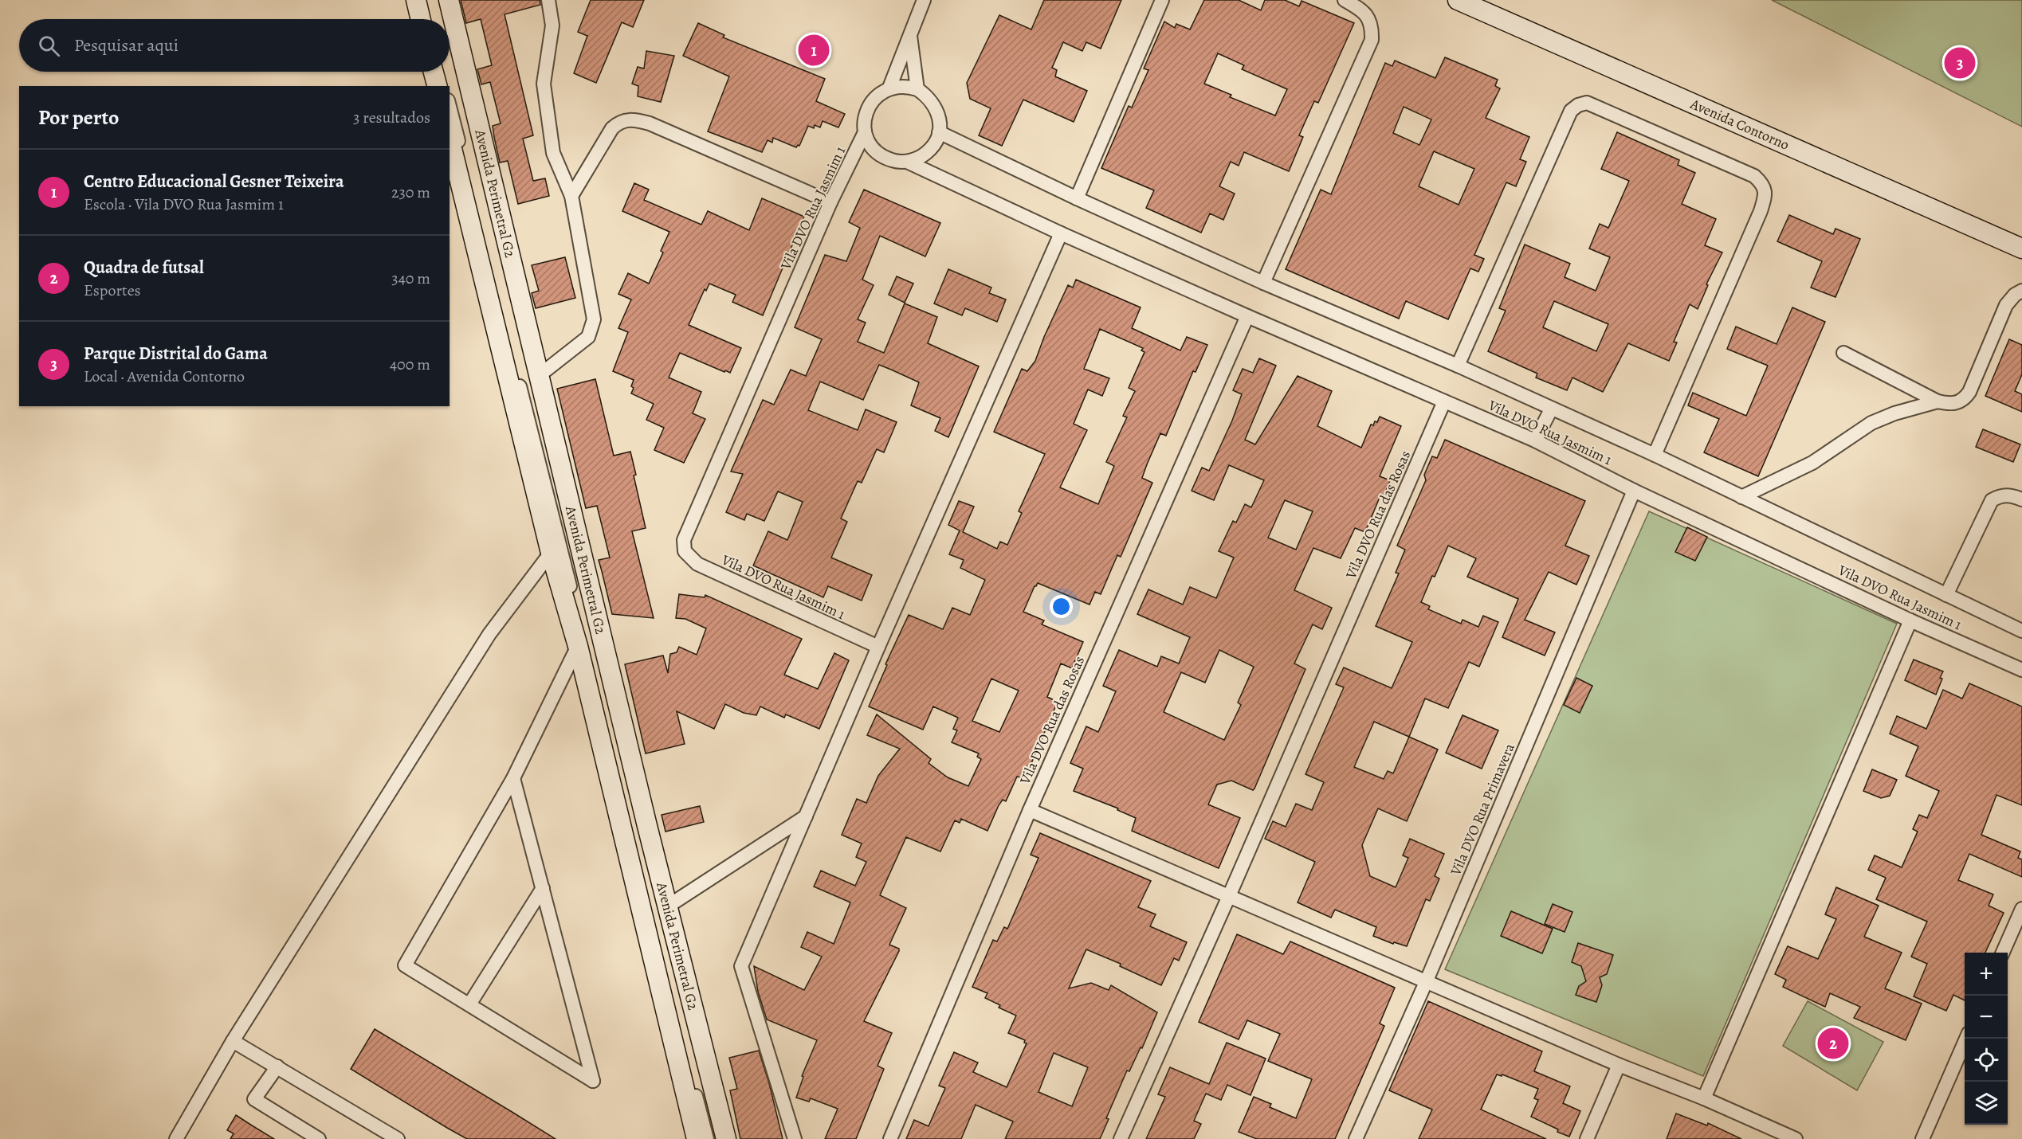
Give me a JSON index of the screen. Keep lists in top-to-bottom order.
{
  "streets": {
    "street": [
      "Avenida Contorno",
      "Avenida Perimetral G2",
      "Vila DVO Rua Jasmim 1",
      "Vila DVO Rua das Rosas",
      "Vila DVO Rua Primavera"
    ]
  },
  "crossings": [
    ["Vila DVO Rua Jasmim 1", "Vila DVO Rua das Rosas"],
    ["Vila DVO Rua Jasmim 1", "Vila DVO Rua Primavera"]
  ],
  "page": {
    "search": "Pesquisar aqui",
    "pins": ["1", "3", "2"],
    "heading": ["Por perto", "3 resultados"],
    "list": [
      {
        "mark": "1",
        "name": "Centro Educacional Gesner Teixeira",
        "note": "Escola · Vila DVO Rua Jasmim 1",
        "value": "230 m"
      },
      {
        "mark": "2",
        "name": "Quadra de futsal",
        "note": "Esportes",
        "value": "340 m"
      },
      {
        "mark": "3",
        "name": "Parque Distrital do Gama",
        "note": "Local · Avenida Contorno",
        "value": "400 m"
      }
    ],
    "map_buttons": ["+", "−"]
  }
}
